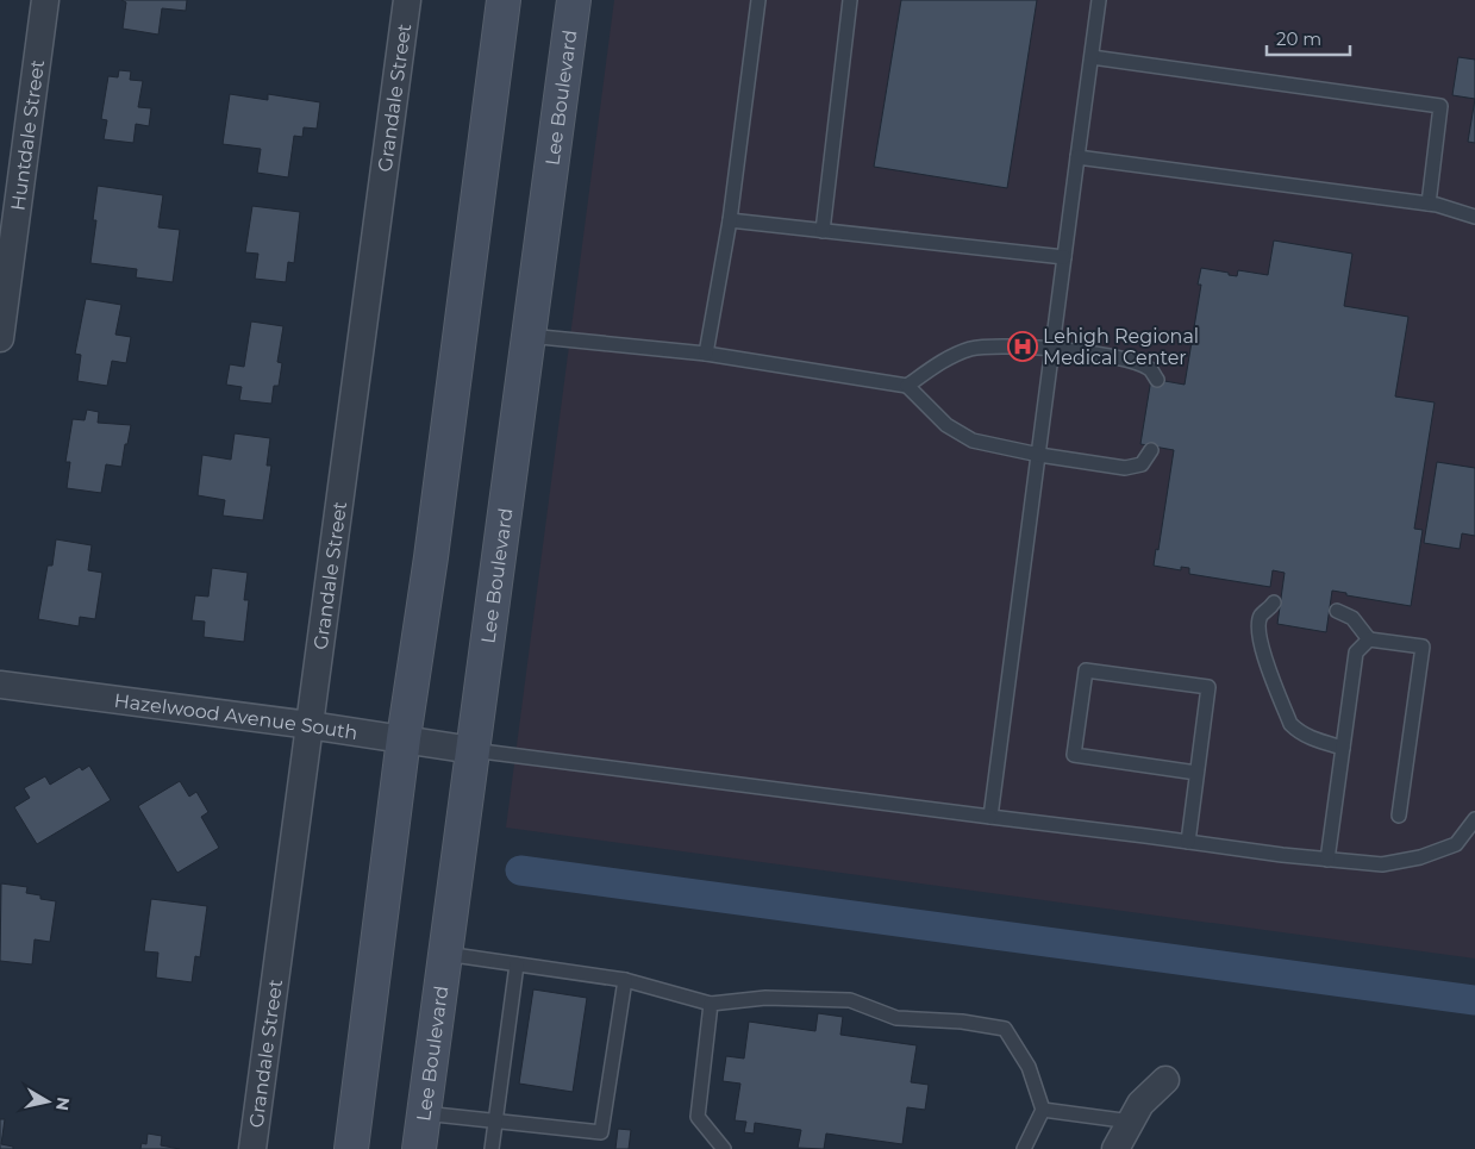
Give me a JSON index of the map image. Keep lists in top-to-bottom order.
{
  "streets": {
    "main road": ["Lee Boulevard"],
    "street": ["Grandale Street", "Huntdale Street", "Hazelwood Avenue South"]
  },
  "crossings": [
    ["Grandale Street", "Hazelwood Avenue South"],
    ["Lee Boulevard", "Hazelwood Avenue South"]
  ],
  "places": {
    "hospital": ["Lehigh Regional Medical Center"]
  },
  "scale_bar": "20 m",
  "north": "right"
}
